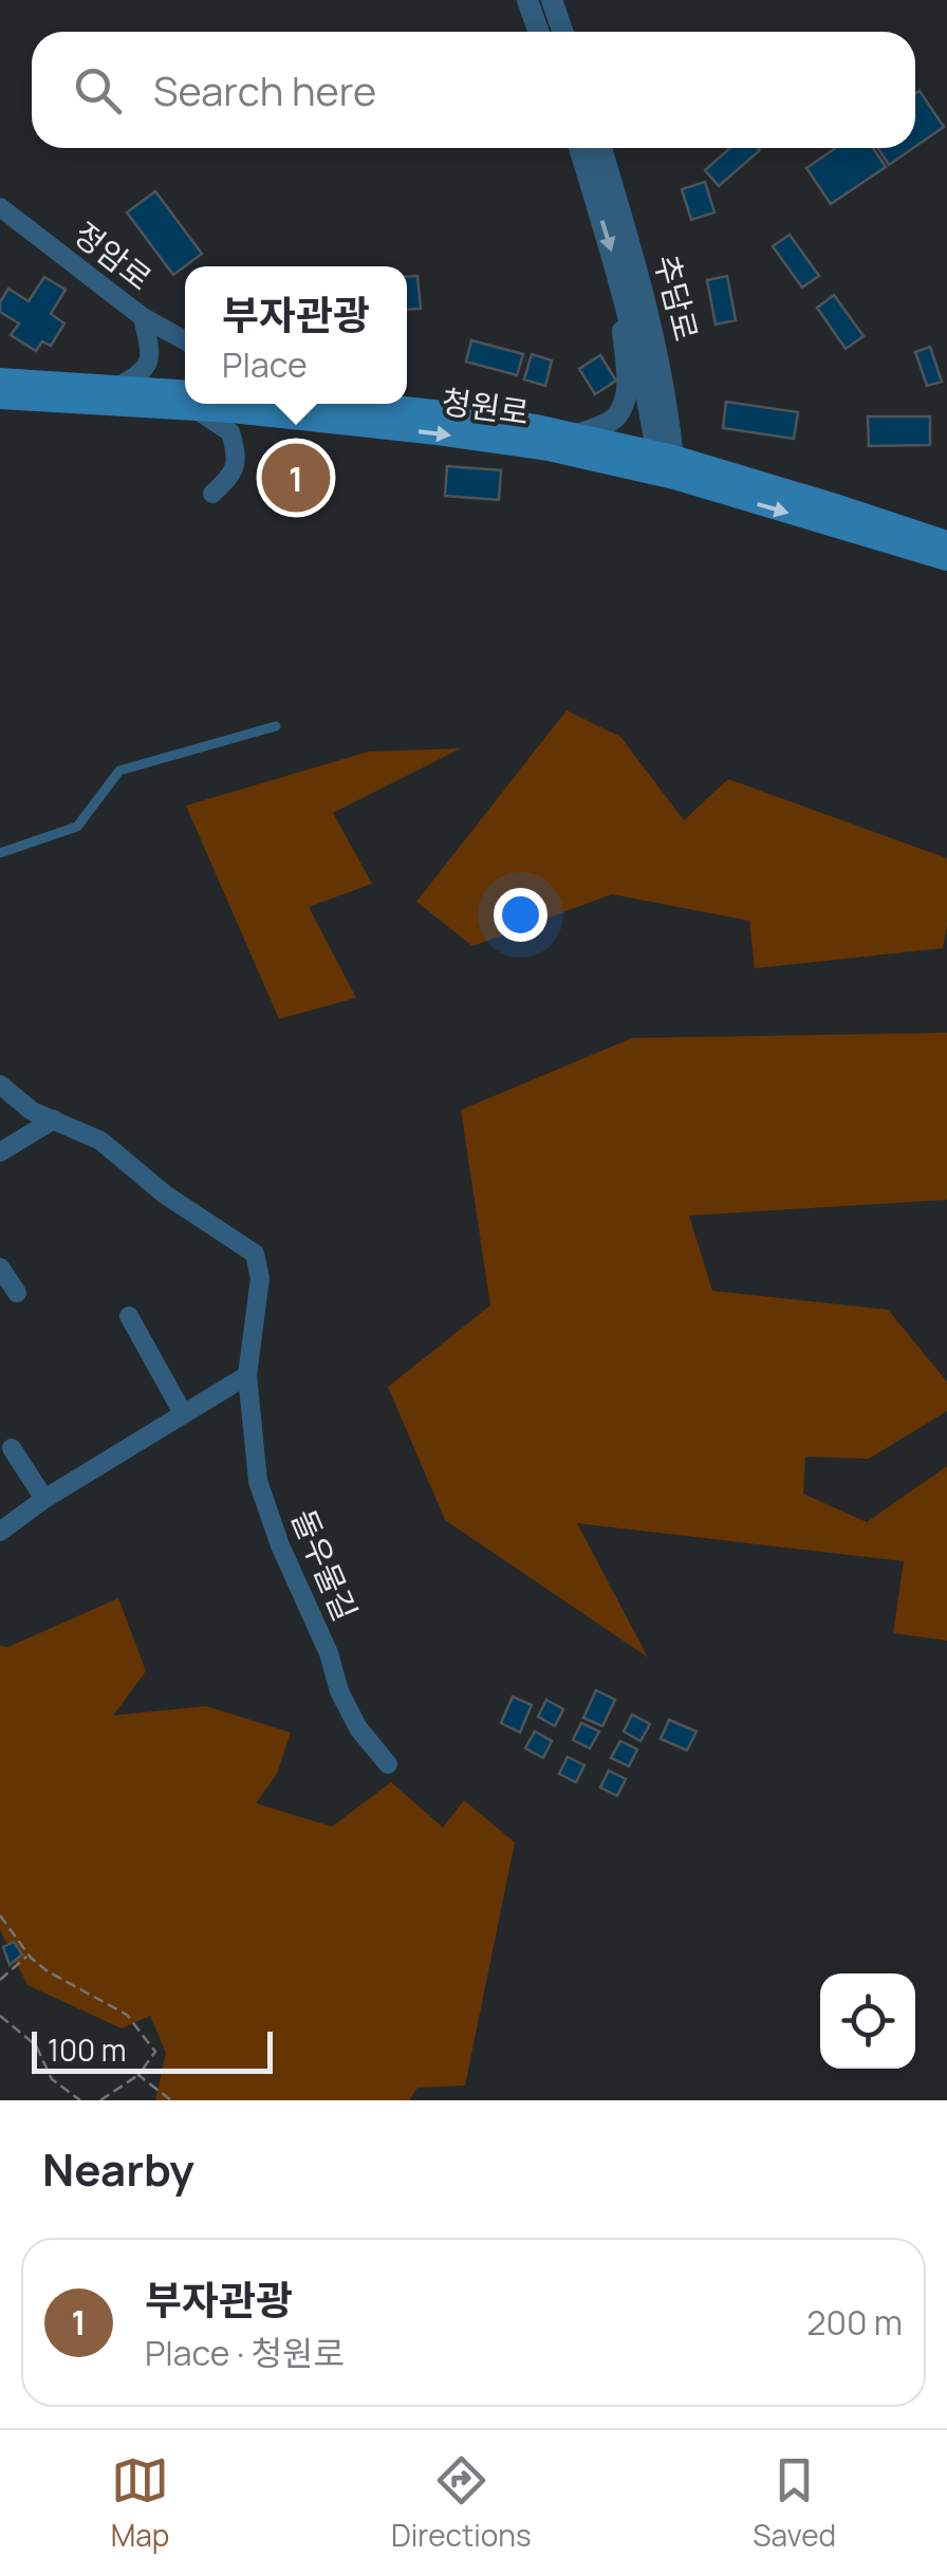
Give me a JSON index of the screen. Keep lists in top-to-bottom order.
{
  "streets": {
    "main road": ["청원로"],
    "street": ["정암로", "추담로", "돌우물길"]
  },
  "crossings": [
    ["추담로", "청원로"]
  ],
  "scale_bar": "100 m",
  "page": {
    "search": "Search here",
    "popup": ["부자관광", "Place"],
    "pins": "1",
    "scale": "100 m",
    "heading": "Nearby",
    "list": [
      {
        "mark": "1",
        "name": "부자관광",
        "note": "Place · 청원로",
        "value": "200 m"
      }
    ],
    "nav": ["Map", "Directions", "Saved"]
  }
}
